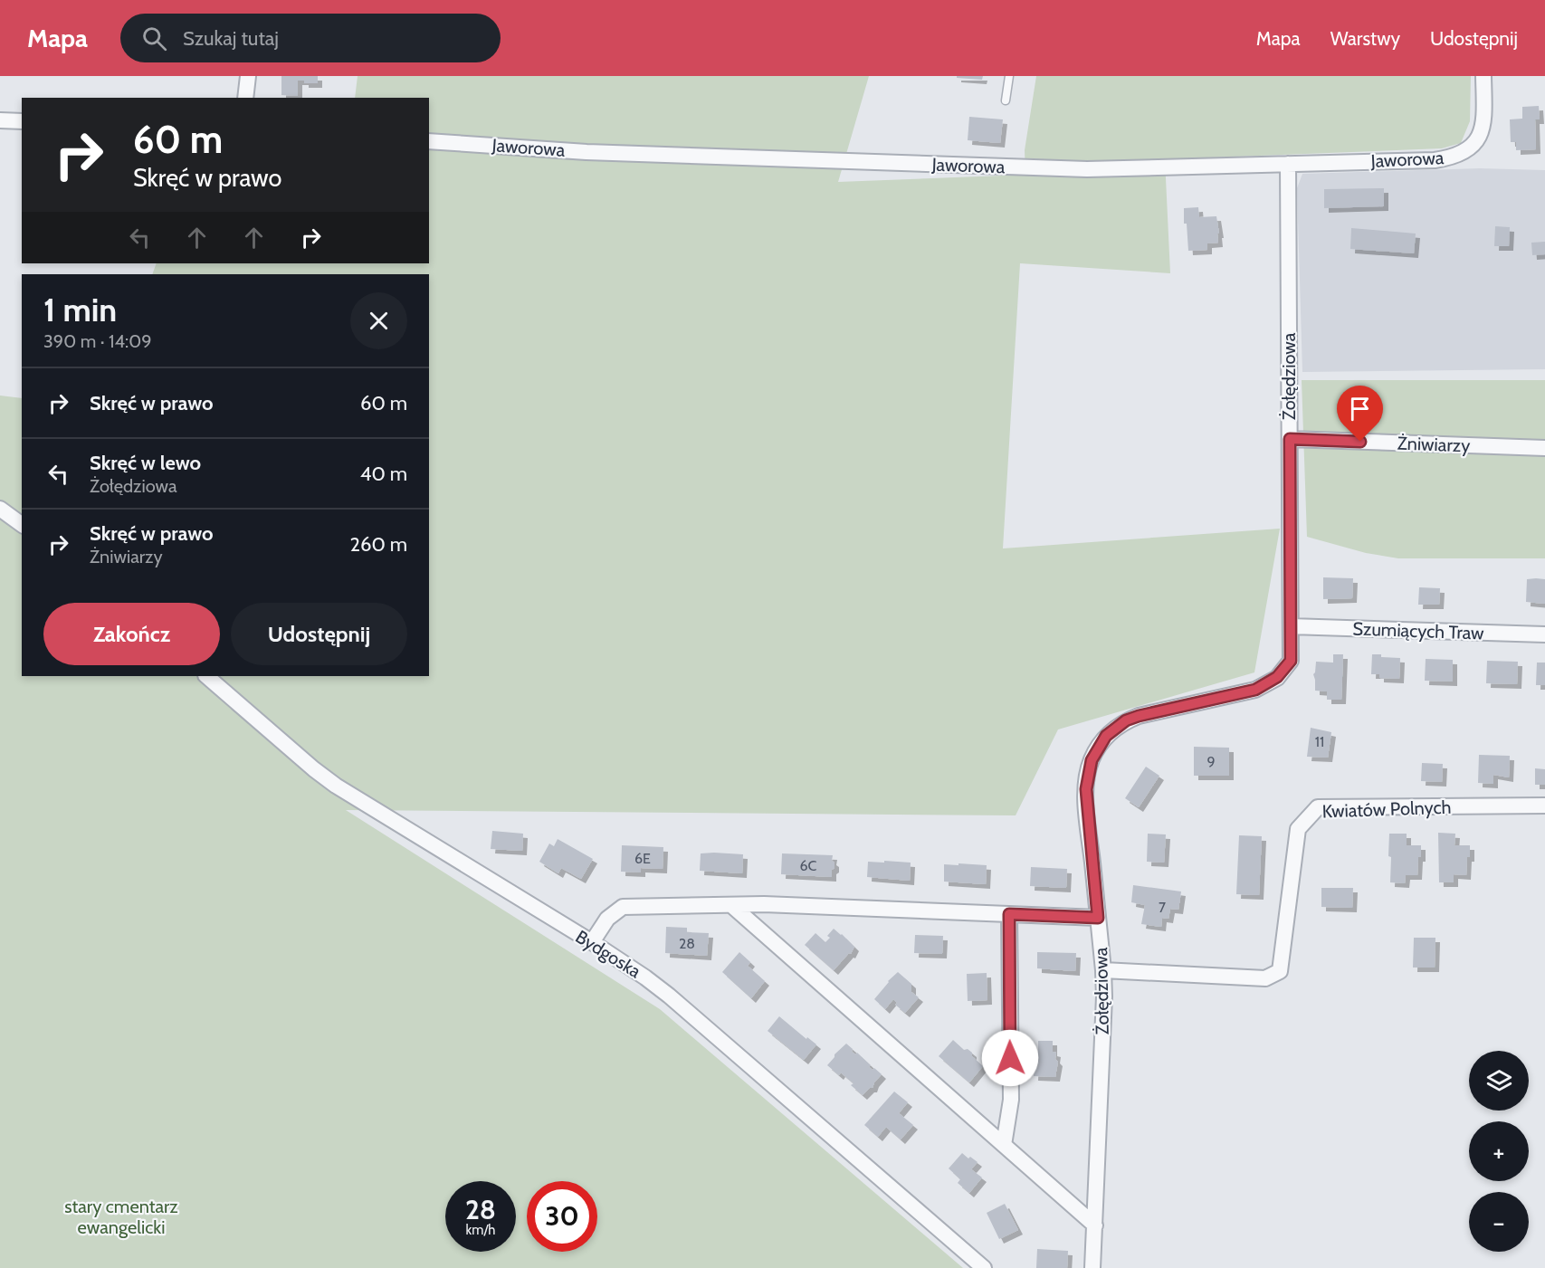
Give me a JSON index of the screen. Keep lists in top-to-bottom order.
{
  "streets": {
    "street": [
      "Jaworowa",
      "Żołędziowa",
      "Żniwiarzy",
      "Szumiących Traw",
      "Kwiatów Polnych",
      "Bydgoska"
    ]
  },
  "crossings": [
    ["Jaworowa", "Żołędziowa"],
    ["Żołędziowa", "Żniwiarzy"],
    ["Żołędziowa", "Szumiących Traw"],
    ["Żołędziowa", "Kwiatów Polnych"]
  ],
  "parks": ["stary cmentarz ewangelicki"],
  "house_numbers": [
    "11",
    "9",
    "6E",
    "6C",
    "7",
    "28"
  ],
  "page": {
    "header": "Mapa",
    "search": "Szukaj tutaj",
    "nav": ["Mapa", "Warstwy", "Udostępnij"],
    "turn": ["60 m", "Skręć w prawo"],
    "heading": ["1 min", "390 m · 14:09"],
    "list": [
      {
        "name": "Skręć w prawo",
        "value": "60 m"
      },
      {
        "name": "Skręć w lewo",
        "note": "Żołędziowa",
        "value": "40 m"
      },
      {
        "name": "Skręć w prawo",
        "note": "Żniwiarzy",
        "value": "260 m"
      }
    ],
    "buttons": ["Zakończ", "Udostępnij"],
    "map_buttons": ["+", "−"],
    "speed": "28 km/h",
    "limit": "30"
  }
}
